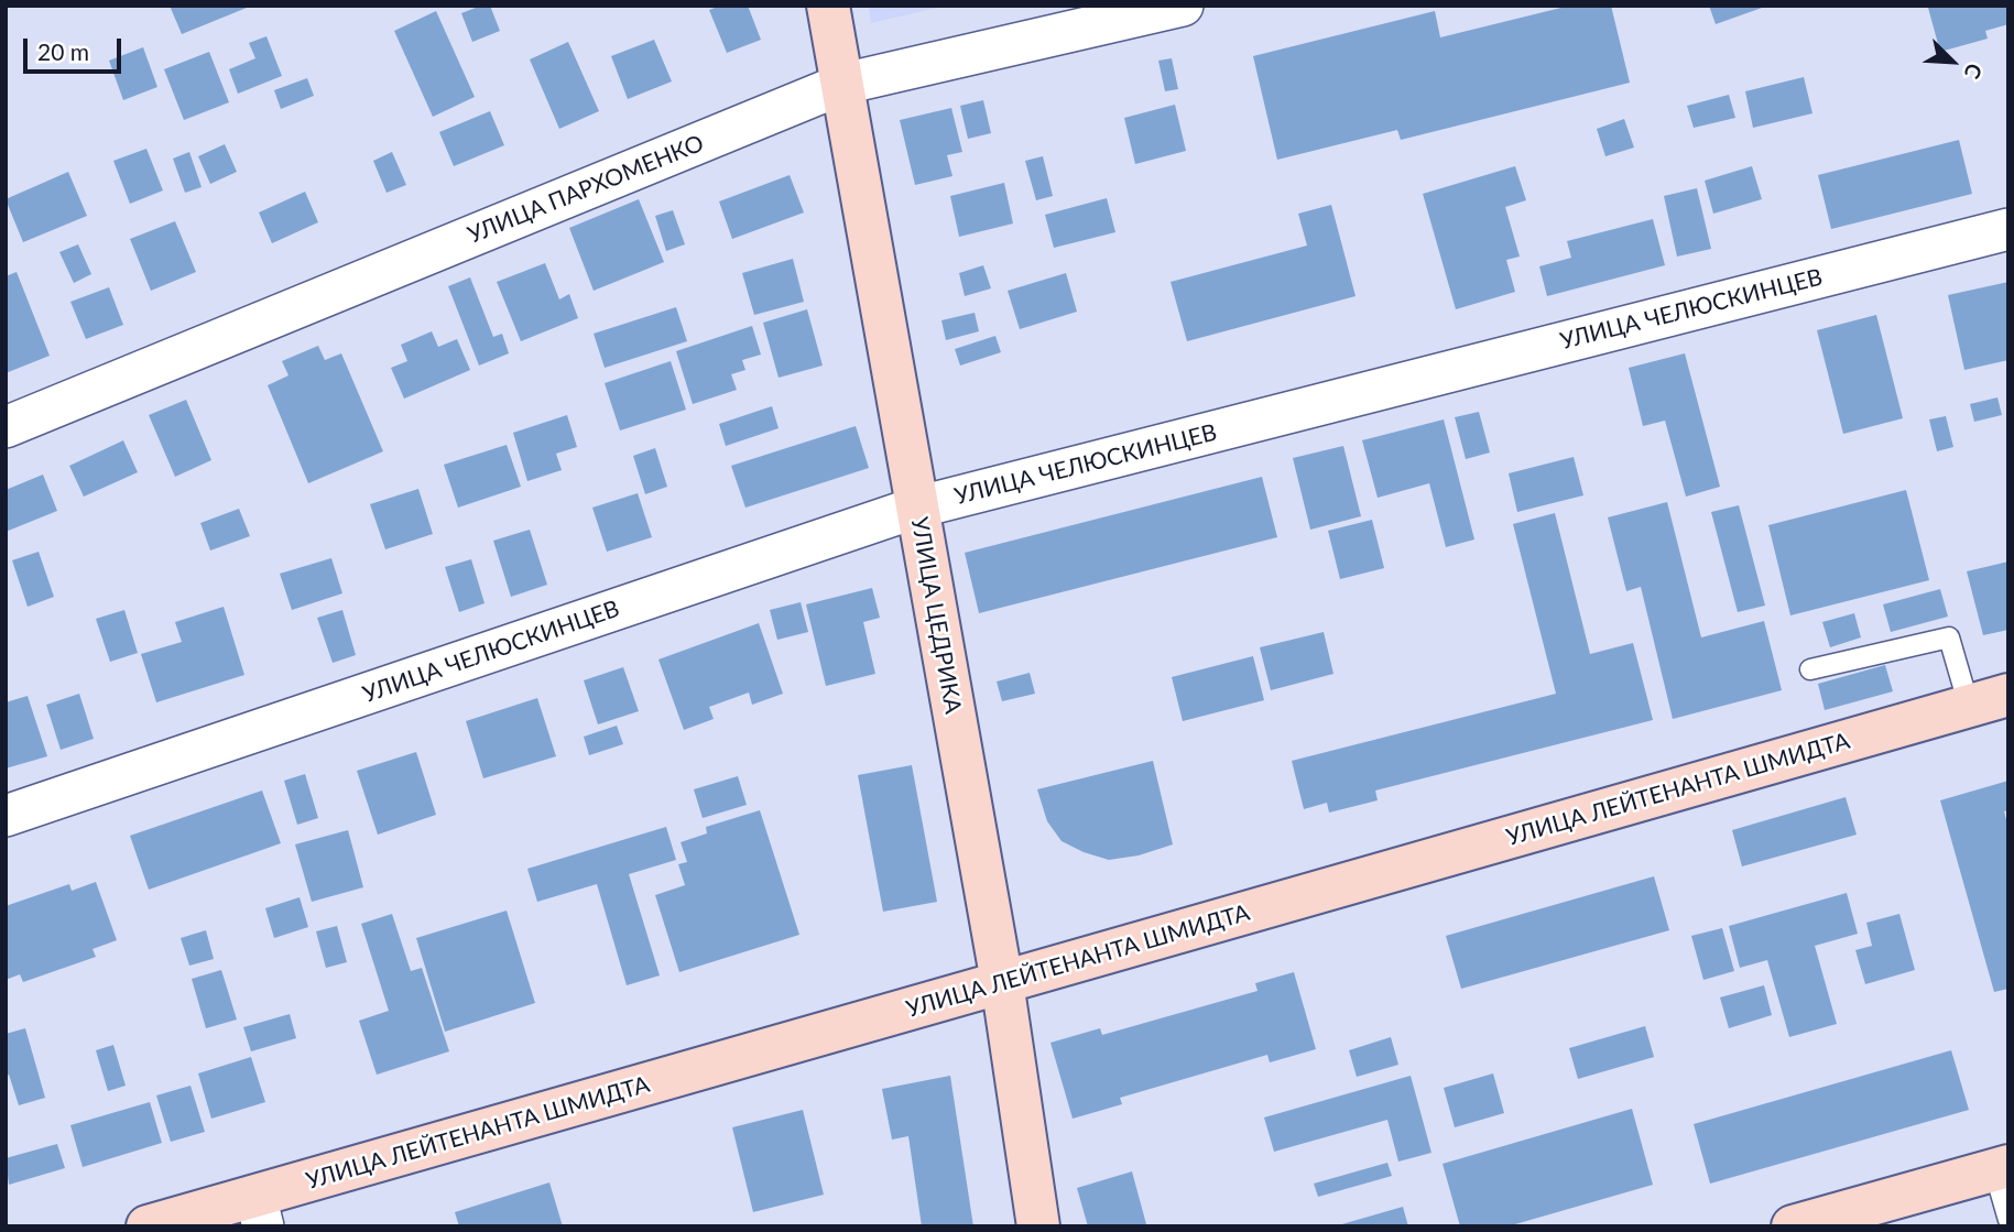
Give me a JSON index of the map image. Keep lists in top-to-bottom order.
{
  "streets": {
    "street": [
      "УЛИЦА ПАРХОМЕНКО",
      "УЛИЦА ЧЕЛЮСКИНЦЕВ",
      "УЛИЦА ЦЕДРИКА",
      "УЛИЦА ЛЕЙТЕНАНТА ШМИДТА"
    ]
  },
  "crossings": [
    ["УЛИЦА ПАРХОМЕНКО", "УЛИЦА ЦЕДРИКА"],
    ["УЛИЦА ЧЕЛЮСКИНЦЕВ", "УЛИЦА ЦЕДРИКА"],
    ["УЛИЦА ЦЕДРИКА", "УЛИЦА ЛЕЙТЕНАНТА ШМИДТА"]
  ],
  "scale_bar": "20 m",
  "north": "bottom right"
}
